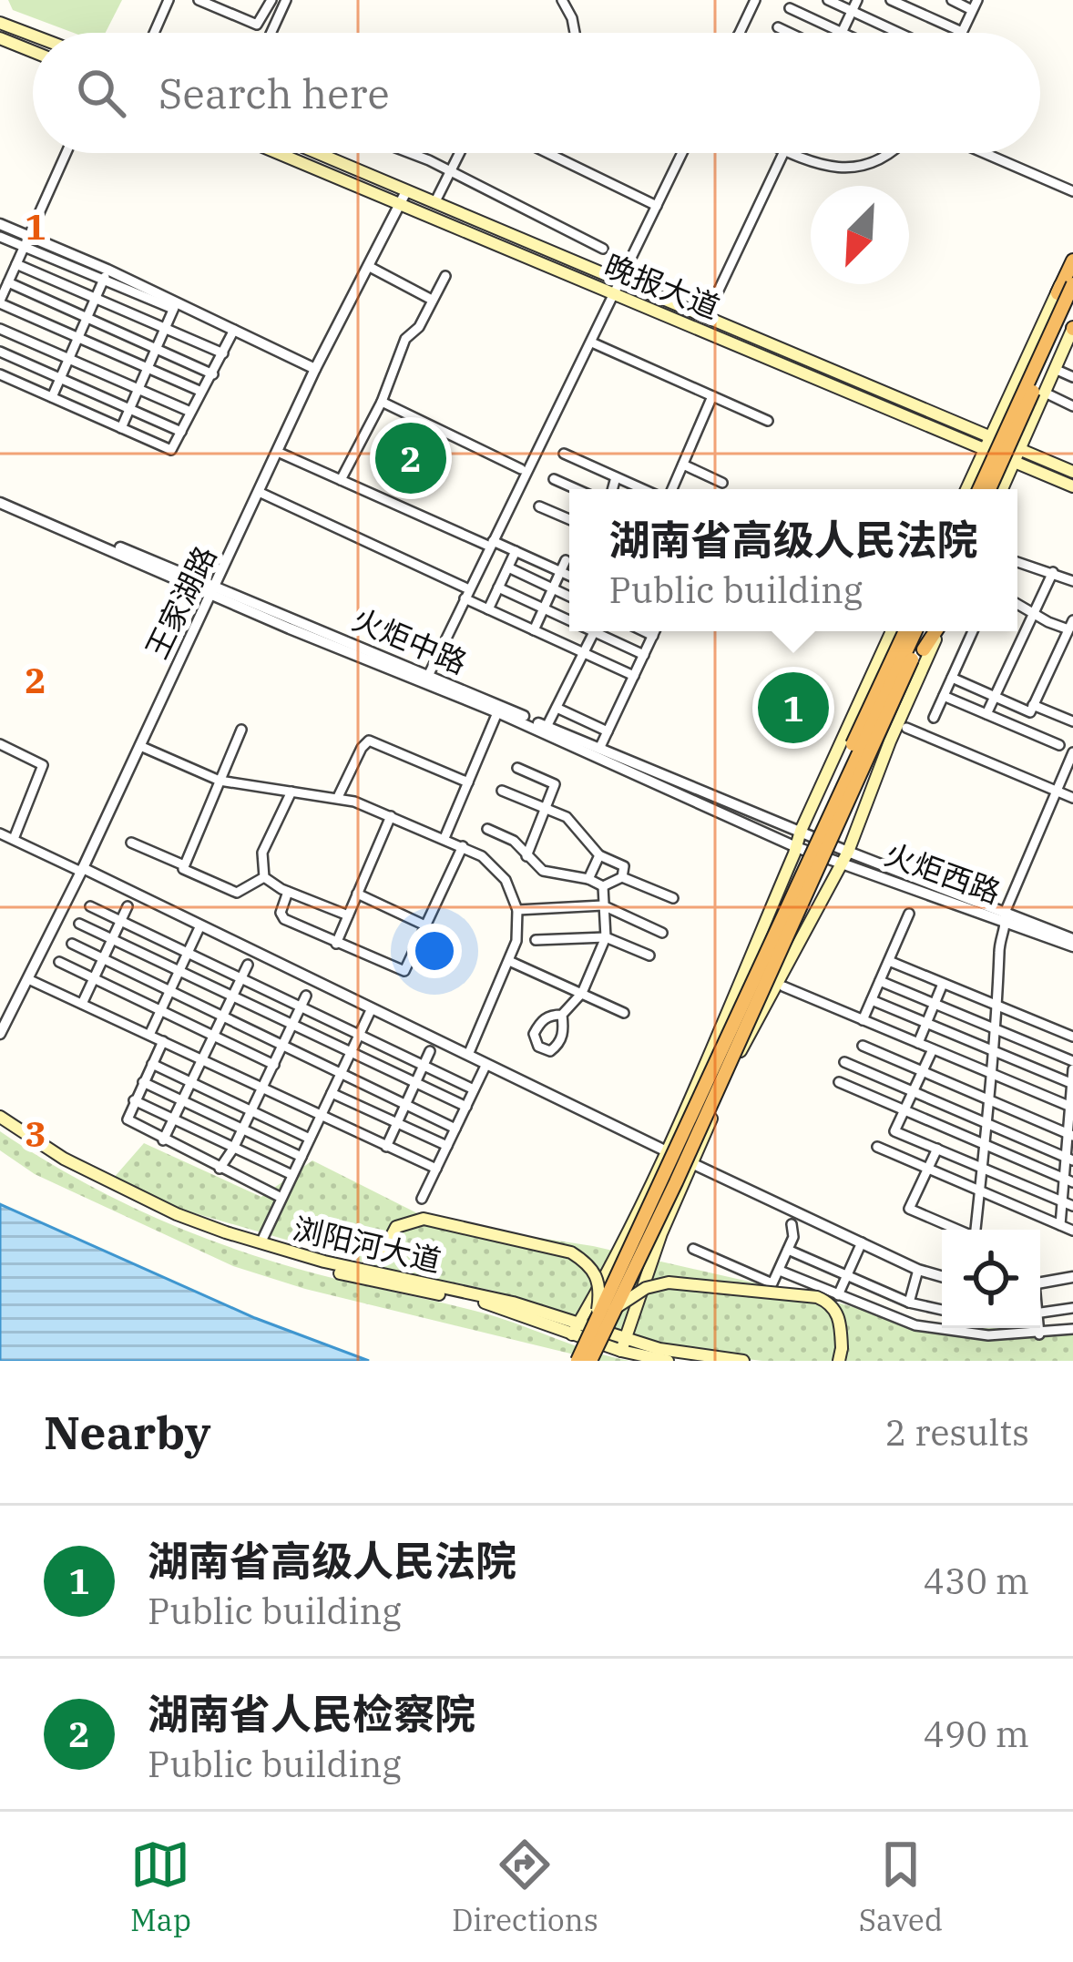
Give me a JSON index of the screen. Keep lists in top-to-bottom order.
{
  "streets": {
    "main road": ["晚报大道", "浏阳河大道"],
    "street": ["王家湖路", "火炬中路", "火炬西路"]
  },
  "crossings": [
    ["晚报大道", "王家湖路"],
    ["王家湖路", "火炬中路"],
    ["火炬中路", "火炬西路"]
  ],
  "north": "bottom left",
  "page": {
    "search": "Search here",
    "pins": ["2", "1"],
    "popup": ["湖南省高级人民法院", "Public building"],
    "heading": ["Nearby", "2 results"],
    "list": [
      {
        "mark": "1",
        "name": "湖南省高级人民法院",
        "note": "Public building",
        "value": "430 m"
      },
      {
        "mark": "2",
        "name": "湖南省人民检察院",
        "note": "Public building",
        "value": "490 m"
      }
    ],
    "nav": ["Map", "Directions", "Saved"]
  },
  "grid": {
    "rows": ["1", "2", "3"]
  }
}
